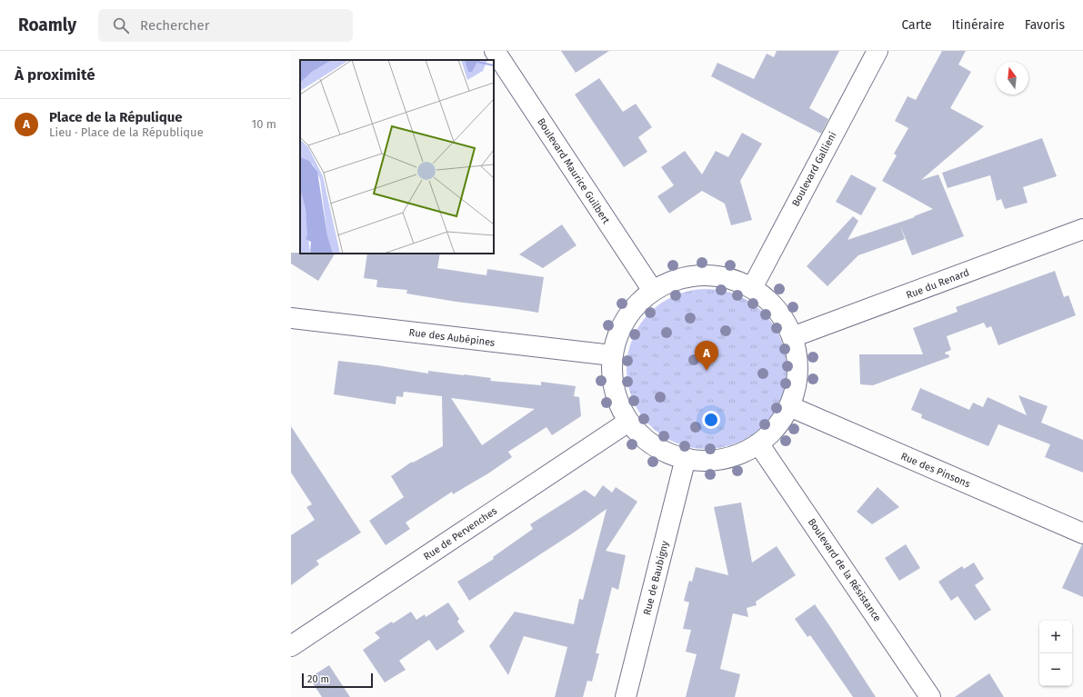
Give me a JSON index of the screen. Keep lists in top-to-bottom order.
{
  "streets": {
    "street": [
      "Boulevard Gallieni",
      "Boulevard Maurice Guilbert",
      "Rue du Renard",
      "Rue des Aubépines",
      "Rue des Pinsons",
      "Rue de Pervenches",
      "Boulevard de la Résistance",
      "Rue de Baubigny"
    ]
  },
  "scale_bar": "20 m",
  "north": "top",
  "page": {
    "header": "Roamly",
    "search": "Rechercher",
    "nav": ["Carte", "Itinéraire", "Favoris"],
    "heading": "À proximité",
    "list": [
      {
        "mark": "A",
        "name": "Place de la Répulique",
        "note": "Lieu · Place de la République",
        "value": "10 m"
      }
    ],
    "pins": "A",
    "map_buttons": ["+", "−"],
    "scale": "20 m"
  }
}
